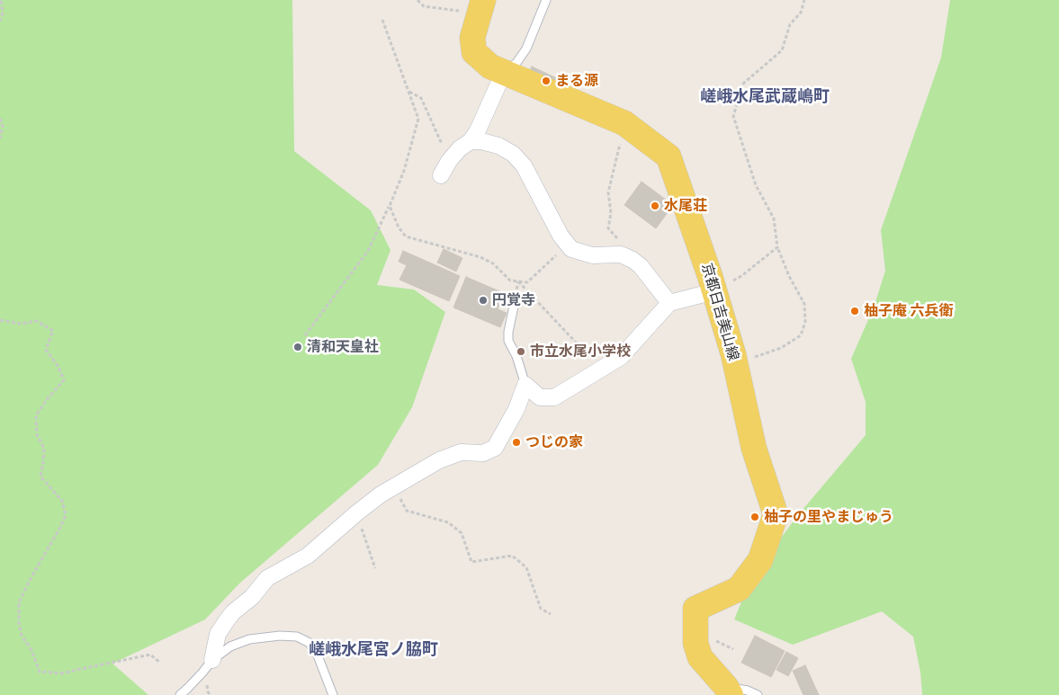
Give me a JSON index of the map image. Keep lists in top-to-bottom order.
{
  "streets": {
    "main road": ["京都日吉美山線"]
  },
  "districts": ["嵯峨水尾武蔵嶋町", "嵯峨水尾宮ノ脇町"],
  "places": [
    "まる源",
    "水尾荘",
    "円覚寺",
    "柚子庵 六兵衛",
    "清和天皇社",
    "市立水尾小学校",
    "つじの家",
    "柚子の里やまじゅう"
  ]
}
